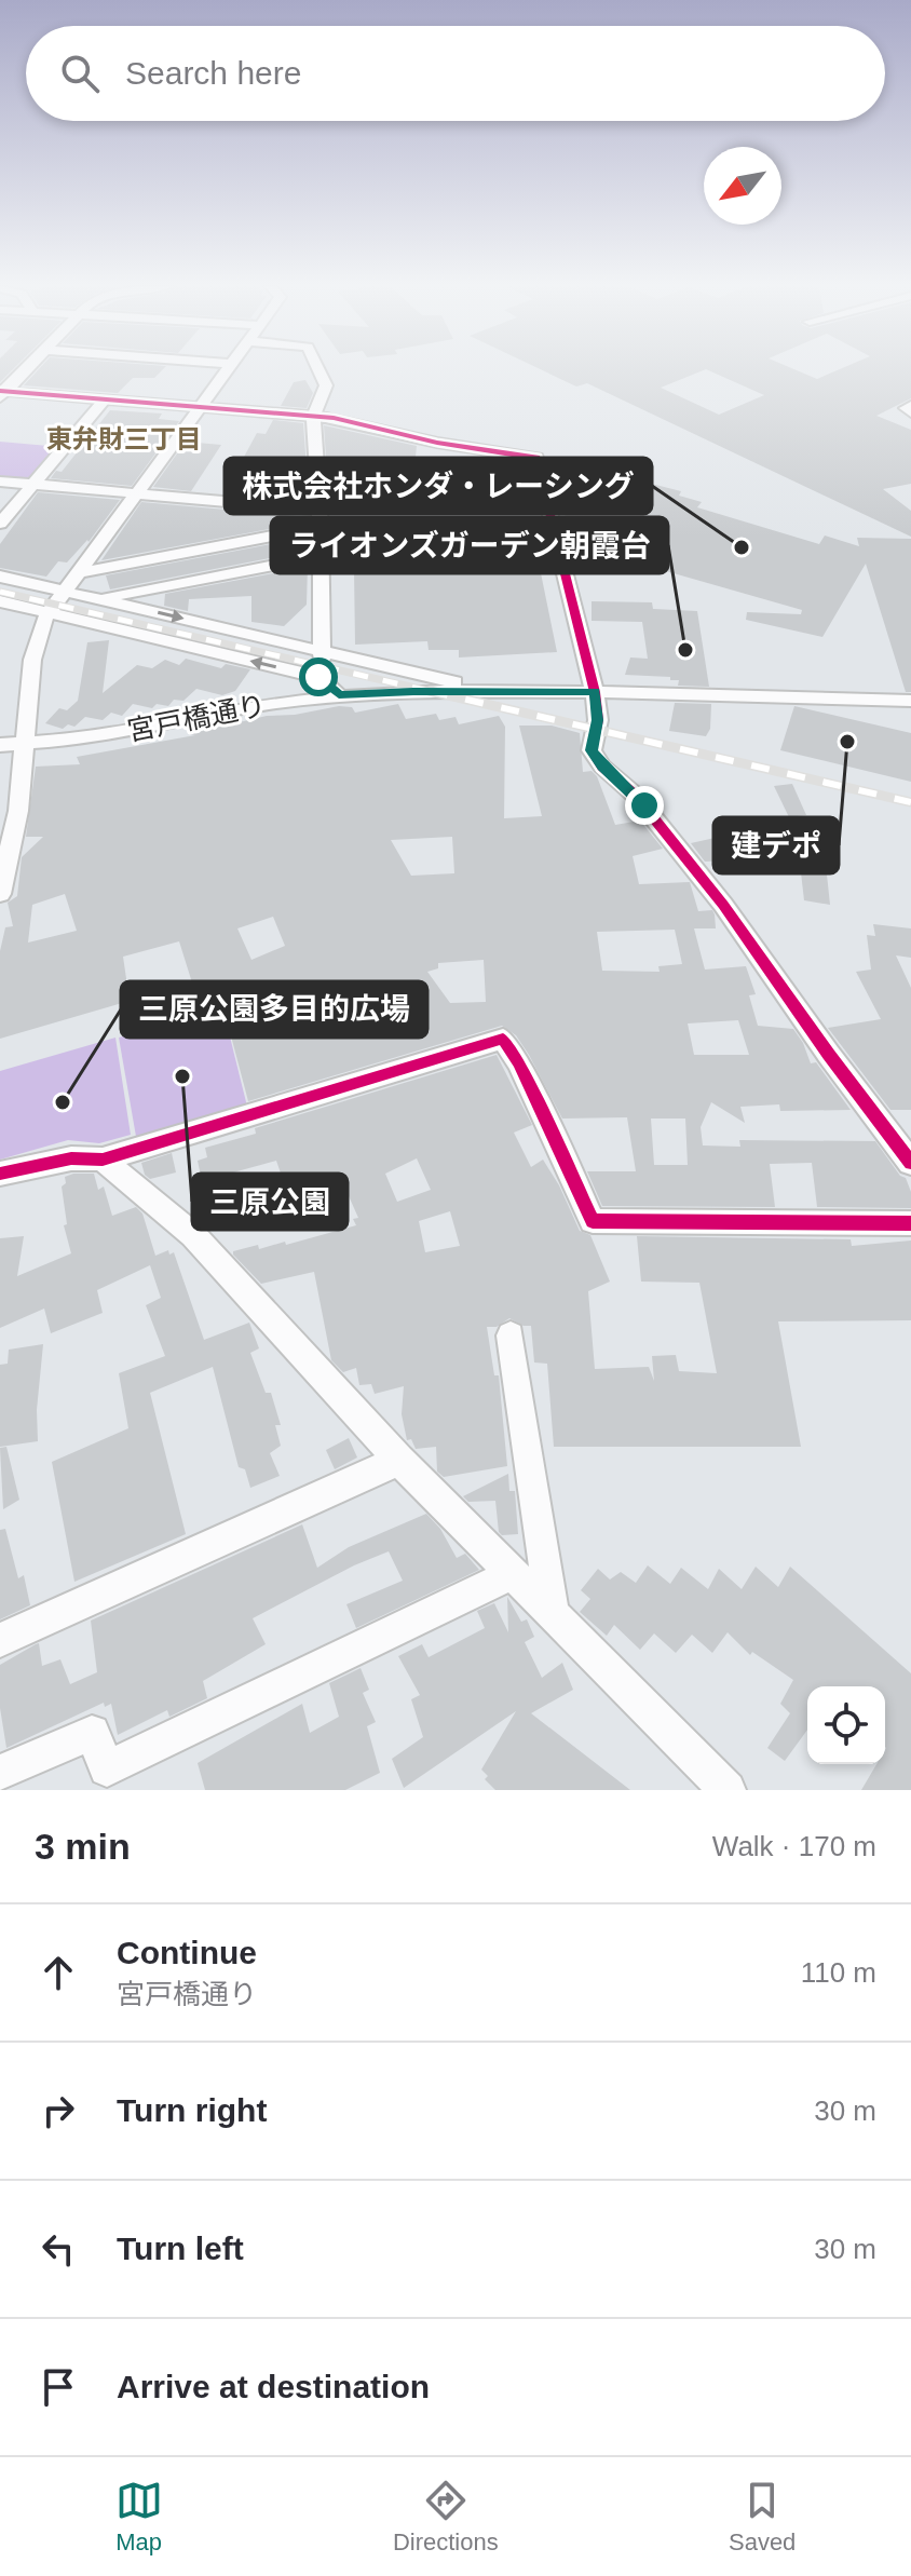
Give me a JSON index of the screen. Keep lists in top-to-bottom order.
{
  "streets": {
    "street": ["宮戸橋通り"]
  },
  "districts": ["東弁財三丁目"],
  "places": [
    "株式会社ホンダ・レーシング",
    "ライオンズガーデン朝霞台",
    "建デポ",
    "三原公園",
    "三原公園多目的広場"
  ],
  "north": "bottom left",
  "page": {
    "search": "Search here",
    "heading": ["3 min", "Walk · 170 m"],
    "list": [
      ["Continue", "宮戸橋通り", "110 m"],
      ["Turn right", "30 m"],
      ["Turn left", "30 m"],
      "Arrive at destination"
    ],
    "nav": ["Map", "Directions", "Saved"]
  }
}
